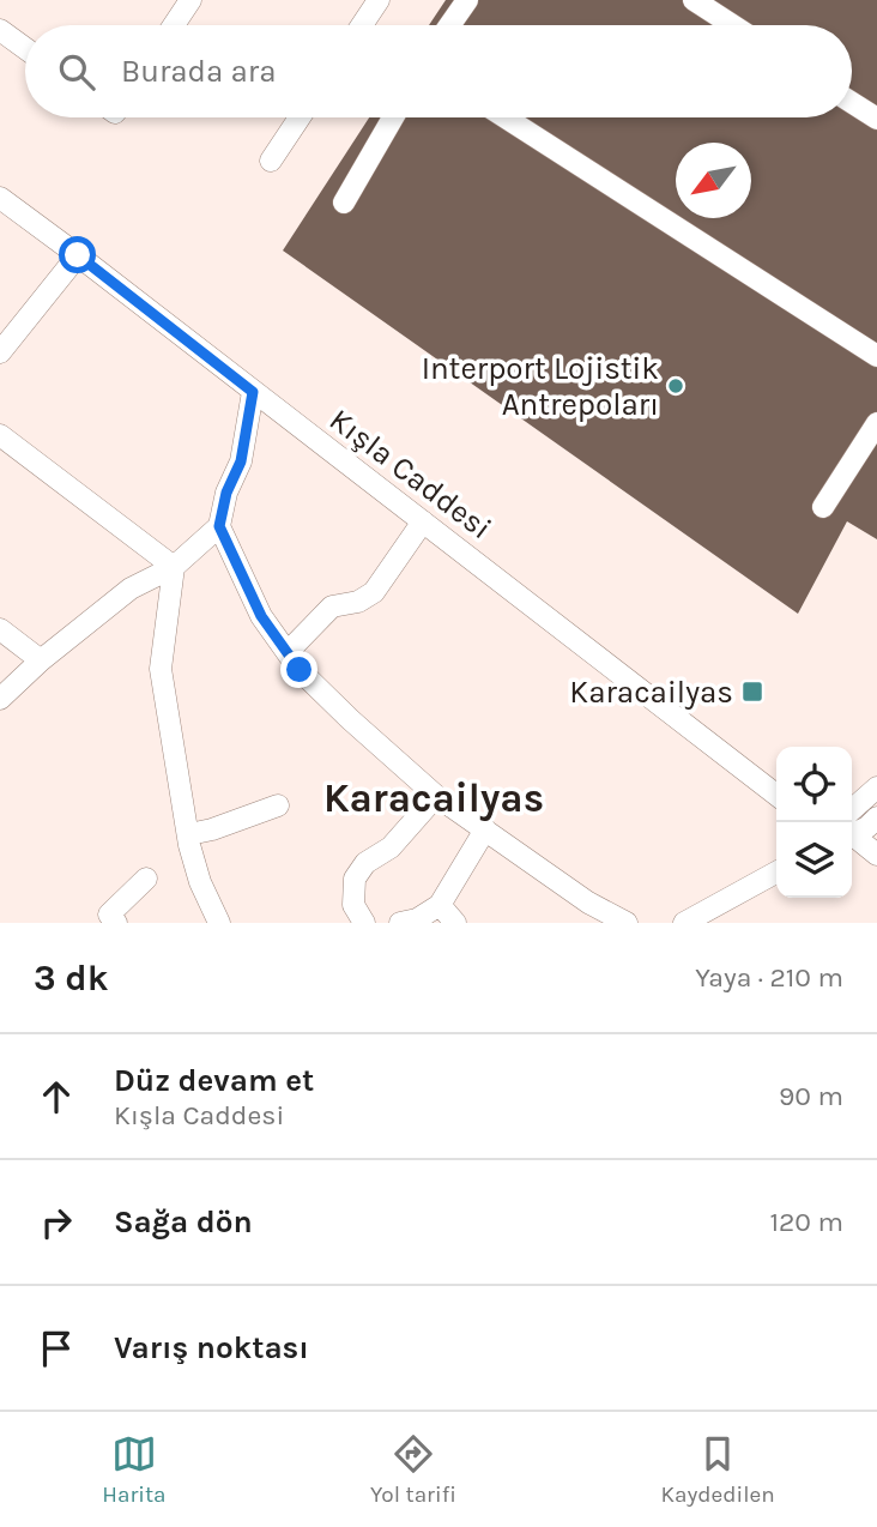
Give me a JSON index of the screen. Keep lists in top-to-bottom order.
{
  "streets": {
    "street": ["Kışla Caddesi"]
  },
  "districts": ["Karacailyas"],
  "places": {
    "other": ["Interport Lojistik Antrepoları"],
    "transit": ["Karacailyas"]
  },
  "north": "bottom left",
  "page": {
    "search": "Burada ara",
    "heading": ["3 dk", "Yaya · 210 m"],
    "list": [
      ["Düz devam et", "Kışla Caddesi", "90 m"],
      ["Sağa dön", "120 m"],
      "Varış noktası"
    ],
    "nav": ["Harita", "Yol tarifi", "Kaydedilen"]
  }
}
